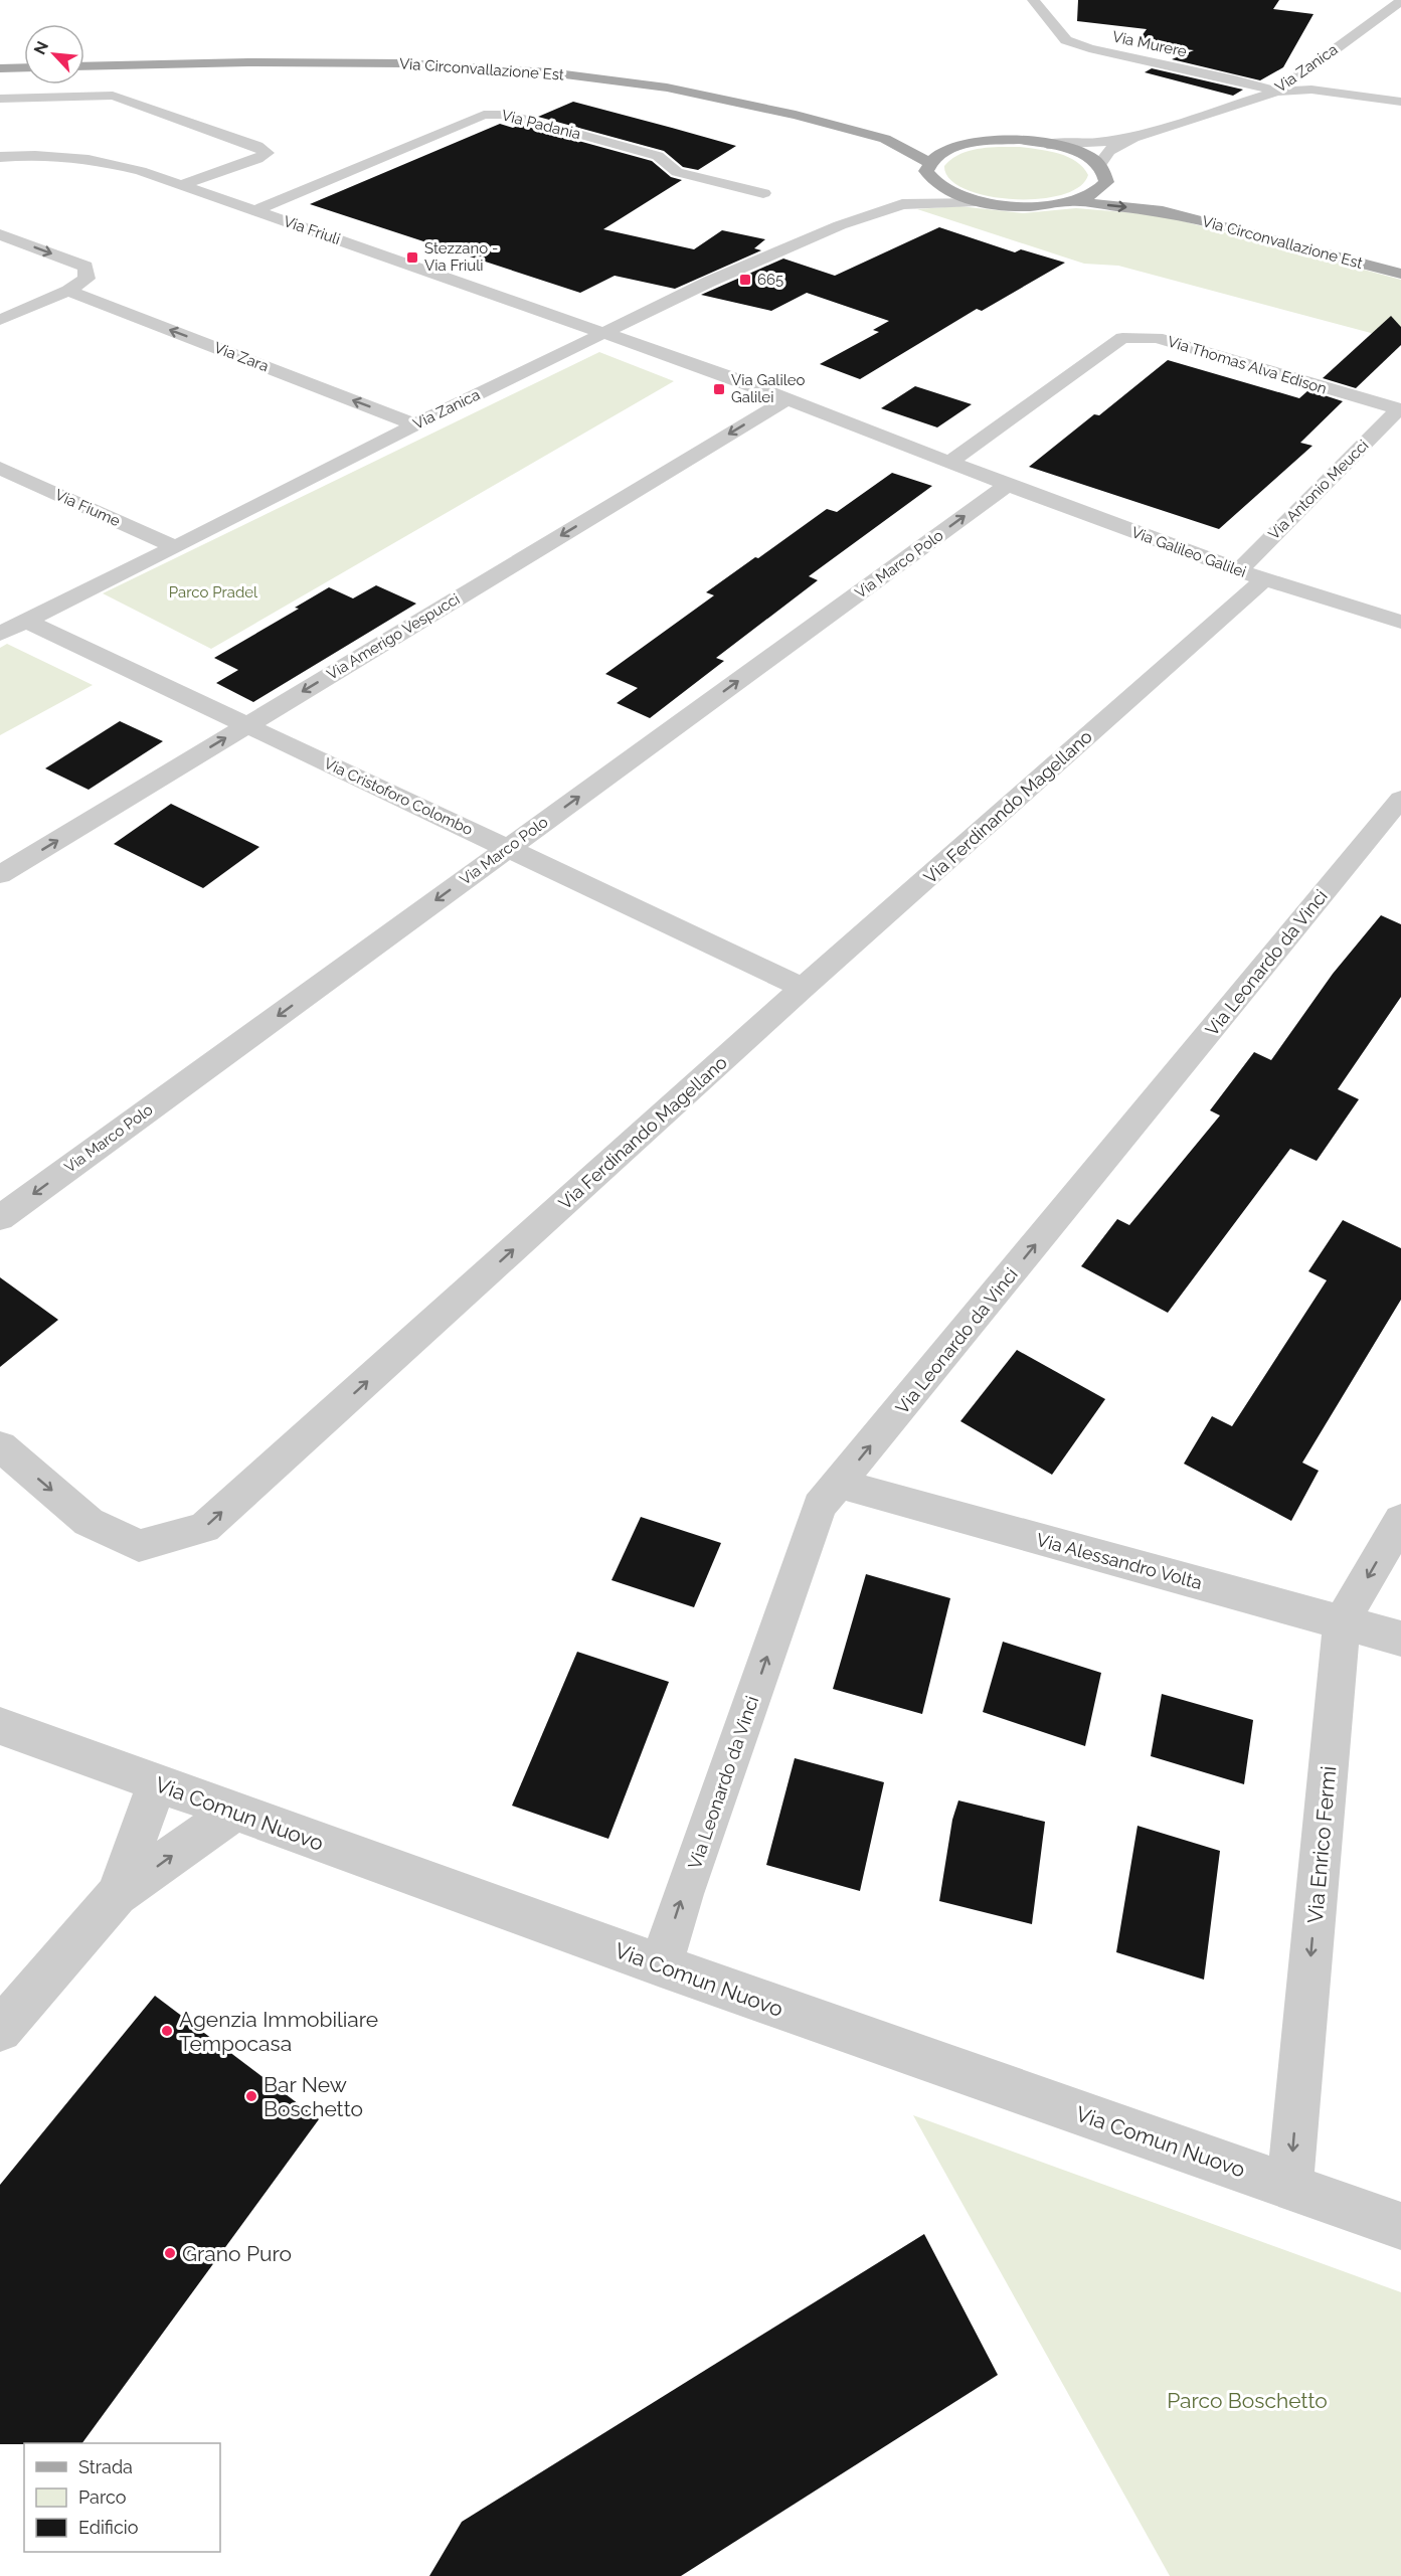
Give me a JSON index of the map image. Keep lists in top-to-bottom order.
{
  "streets": {
    "main road": ["Via Circonvallazione Est"],
    "street": [
      "Via Murere",
      "Via Zanica",
      "Via Padania",
      "Via Friuli",
      "Via Zara",
      "Via Thomas Alva Edison",
      "Via Antonio Meucci",
      "Via Fiume",
      "Via Galileo Galilei",
      "Via Marco Polo",
      "Via Amerigo Vespucci",
      "Via Cristoforo Colombo",
      "Via Ferdinando Magellano",
      "Via Leonardo da Vinci",
      "Via Alessandro Volta",
      "Via Comun Nuovo",
      "Via Enrico Fermi"
    ]
  },
  "crossings": [
    ["Via Murere", "Via Zanica"],
    ["Via Zanica", "Via Friuli"],
    ["Via Zanica", "Via Zara"],
    ["Via Zanica", "Via Fiume"],
    ["Via Zanica", "Via Galileo Galilei"],
    ["Via Zanica", "Via Cristoforo Colombo"],
    ["Via Padania", "Via Friuli"],
    ["Via Friuli", "Via Galileo Galilei"],
    ["Via Thomas Alva Edison", "Via Antonio Meucci"],
    ["Via Thomas Alva Edison", "Via Galileo Galilei"],
    ["Via Antonio Meucci", "Via Galileo Galilei"],
    ["Via Antonio Meucci", "Via Ferdinando Magellano"],
    ["Via Galileo Galilei", "Via Marco Polo"],
    ["Via Galileo Galilei", "Via Amerigo Vespucci"],
    ["Via Galileo Galilei", "Via Ferdinando Magellano"],
    ["Via Marco Polo", "Via Cristoforo Colombo"],
    ["Via Amerigo Vespucci", "Via Cristoforo Colombo"],
    ["Via Cristoforo Colombo", "Via Ferdinando Magellano"],
    ["Via Leonardo da Vinci", "Via Alessandro Volta"],
    ["Via Leonardo da Vinci", "Via Comun Nuovo"],
    ["Via Alessandro Volta", "Via Enrico Fermi"],
    ["Via Comun Nuovo", "Via Enrico Fermi"]
  ],
  "one_way": [
    "Via Zara",
    "Via Ferdinando Magellano",
    "Via Leonardo da Vinci",
    "Via Enrico Fermi"
  ],
  "parks": ["Parco Pradel", "Parco Boschetto"],
  "places": {
    "transit": ["Stezzano - Via Friuli", "665", "Via Galileo Galilei"],
    "other": ["Agenzia Immobiliare Tempocasa", "Bar New Boschetto", "Grano Puro"]
  },
  "legend": ["Strada", "Parco", "Edificio"],
  "north": "top left"
}
